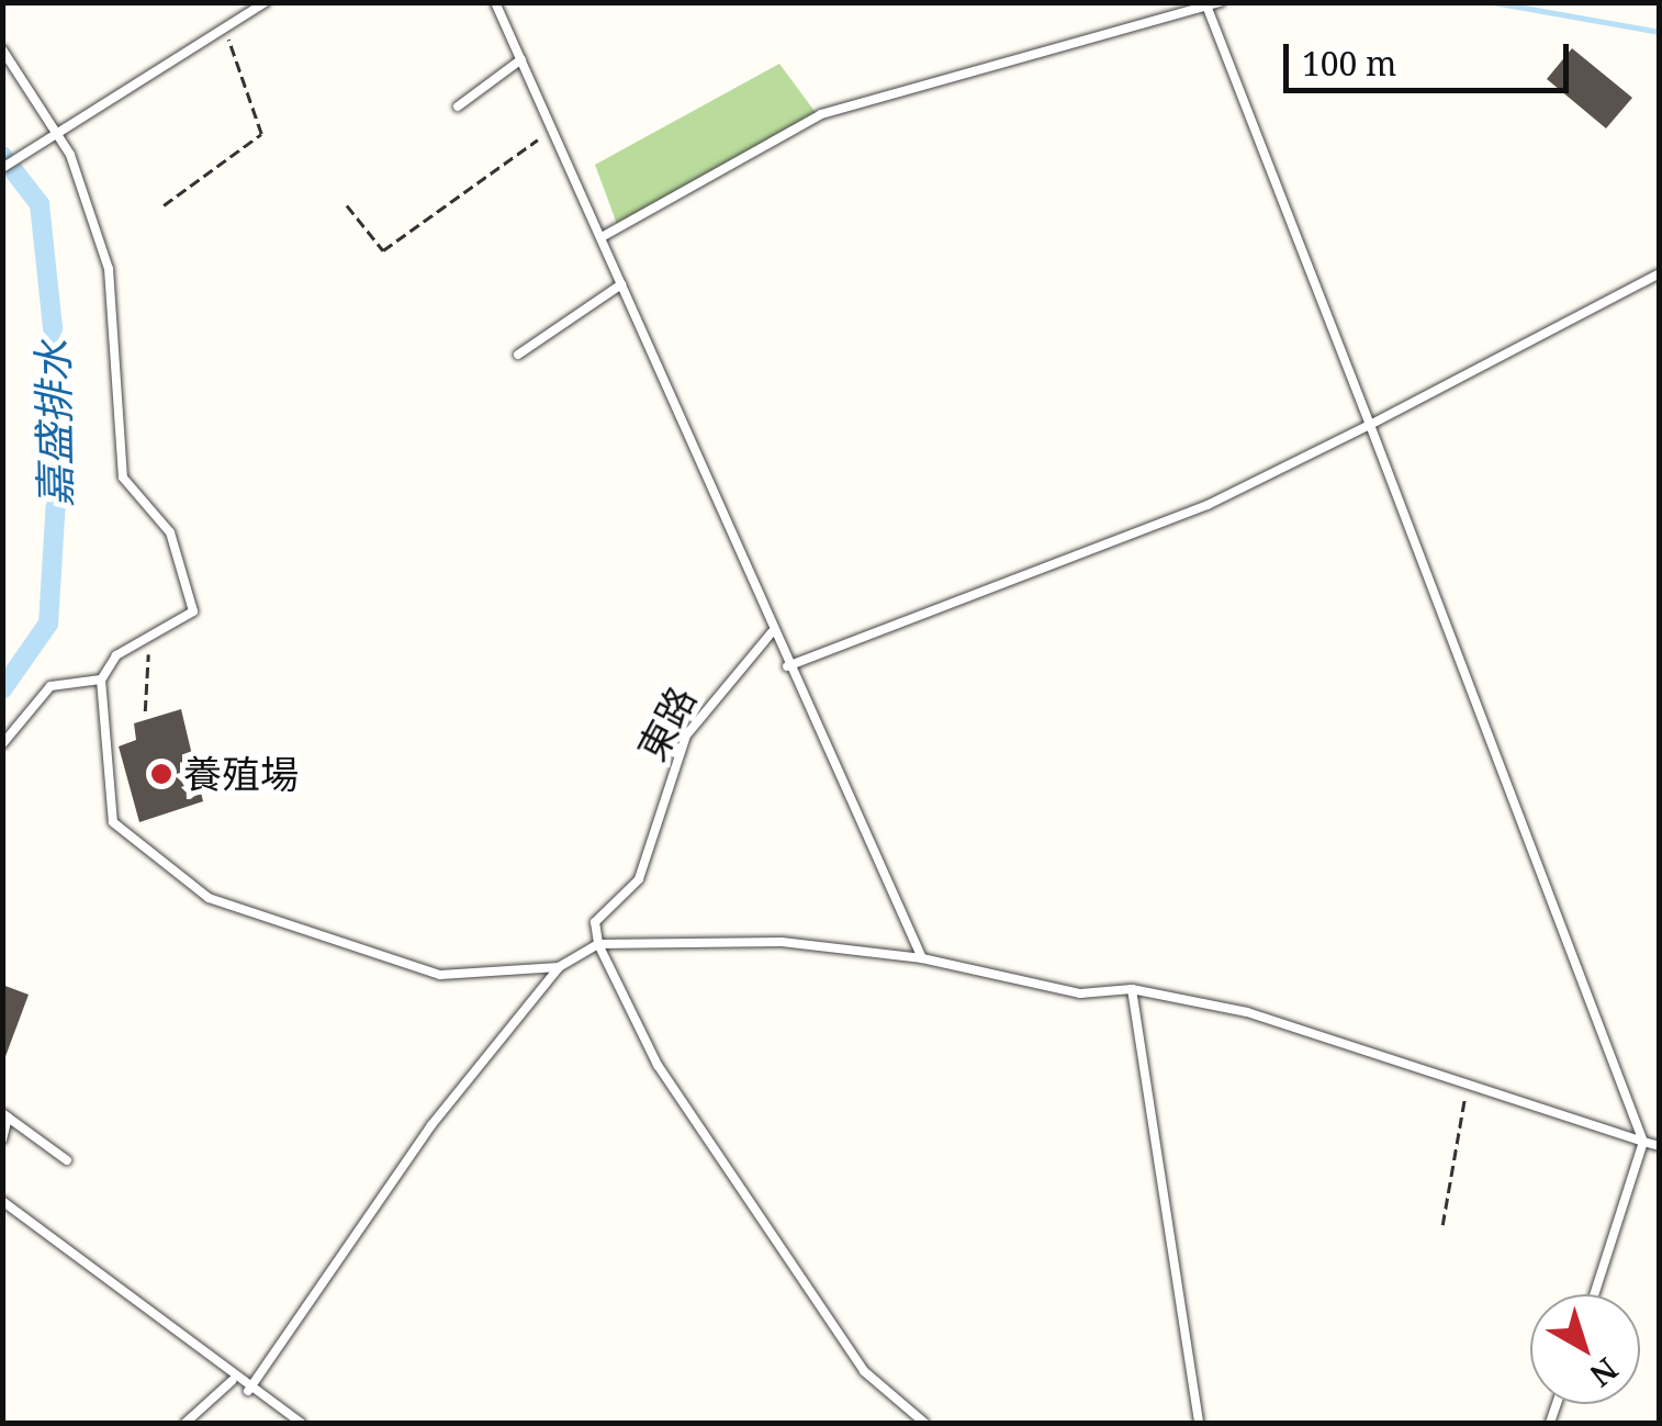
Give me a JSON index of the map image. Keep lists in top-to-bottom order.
{
  "streets": {
    "lane": ["東路"]
  },
  "water": ["嘉盛排水"],
  "places": ["養殖場"],
  "scale_bar": "100 m",
  "north": "bottom right"
}
